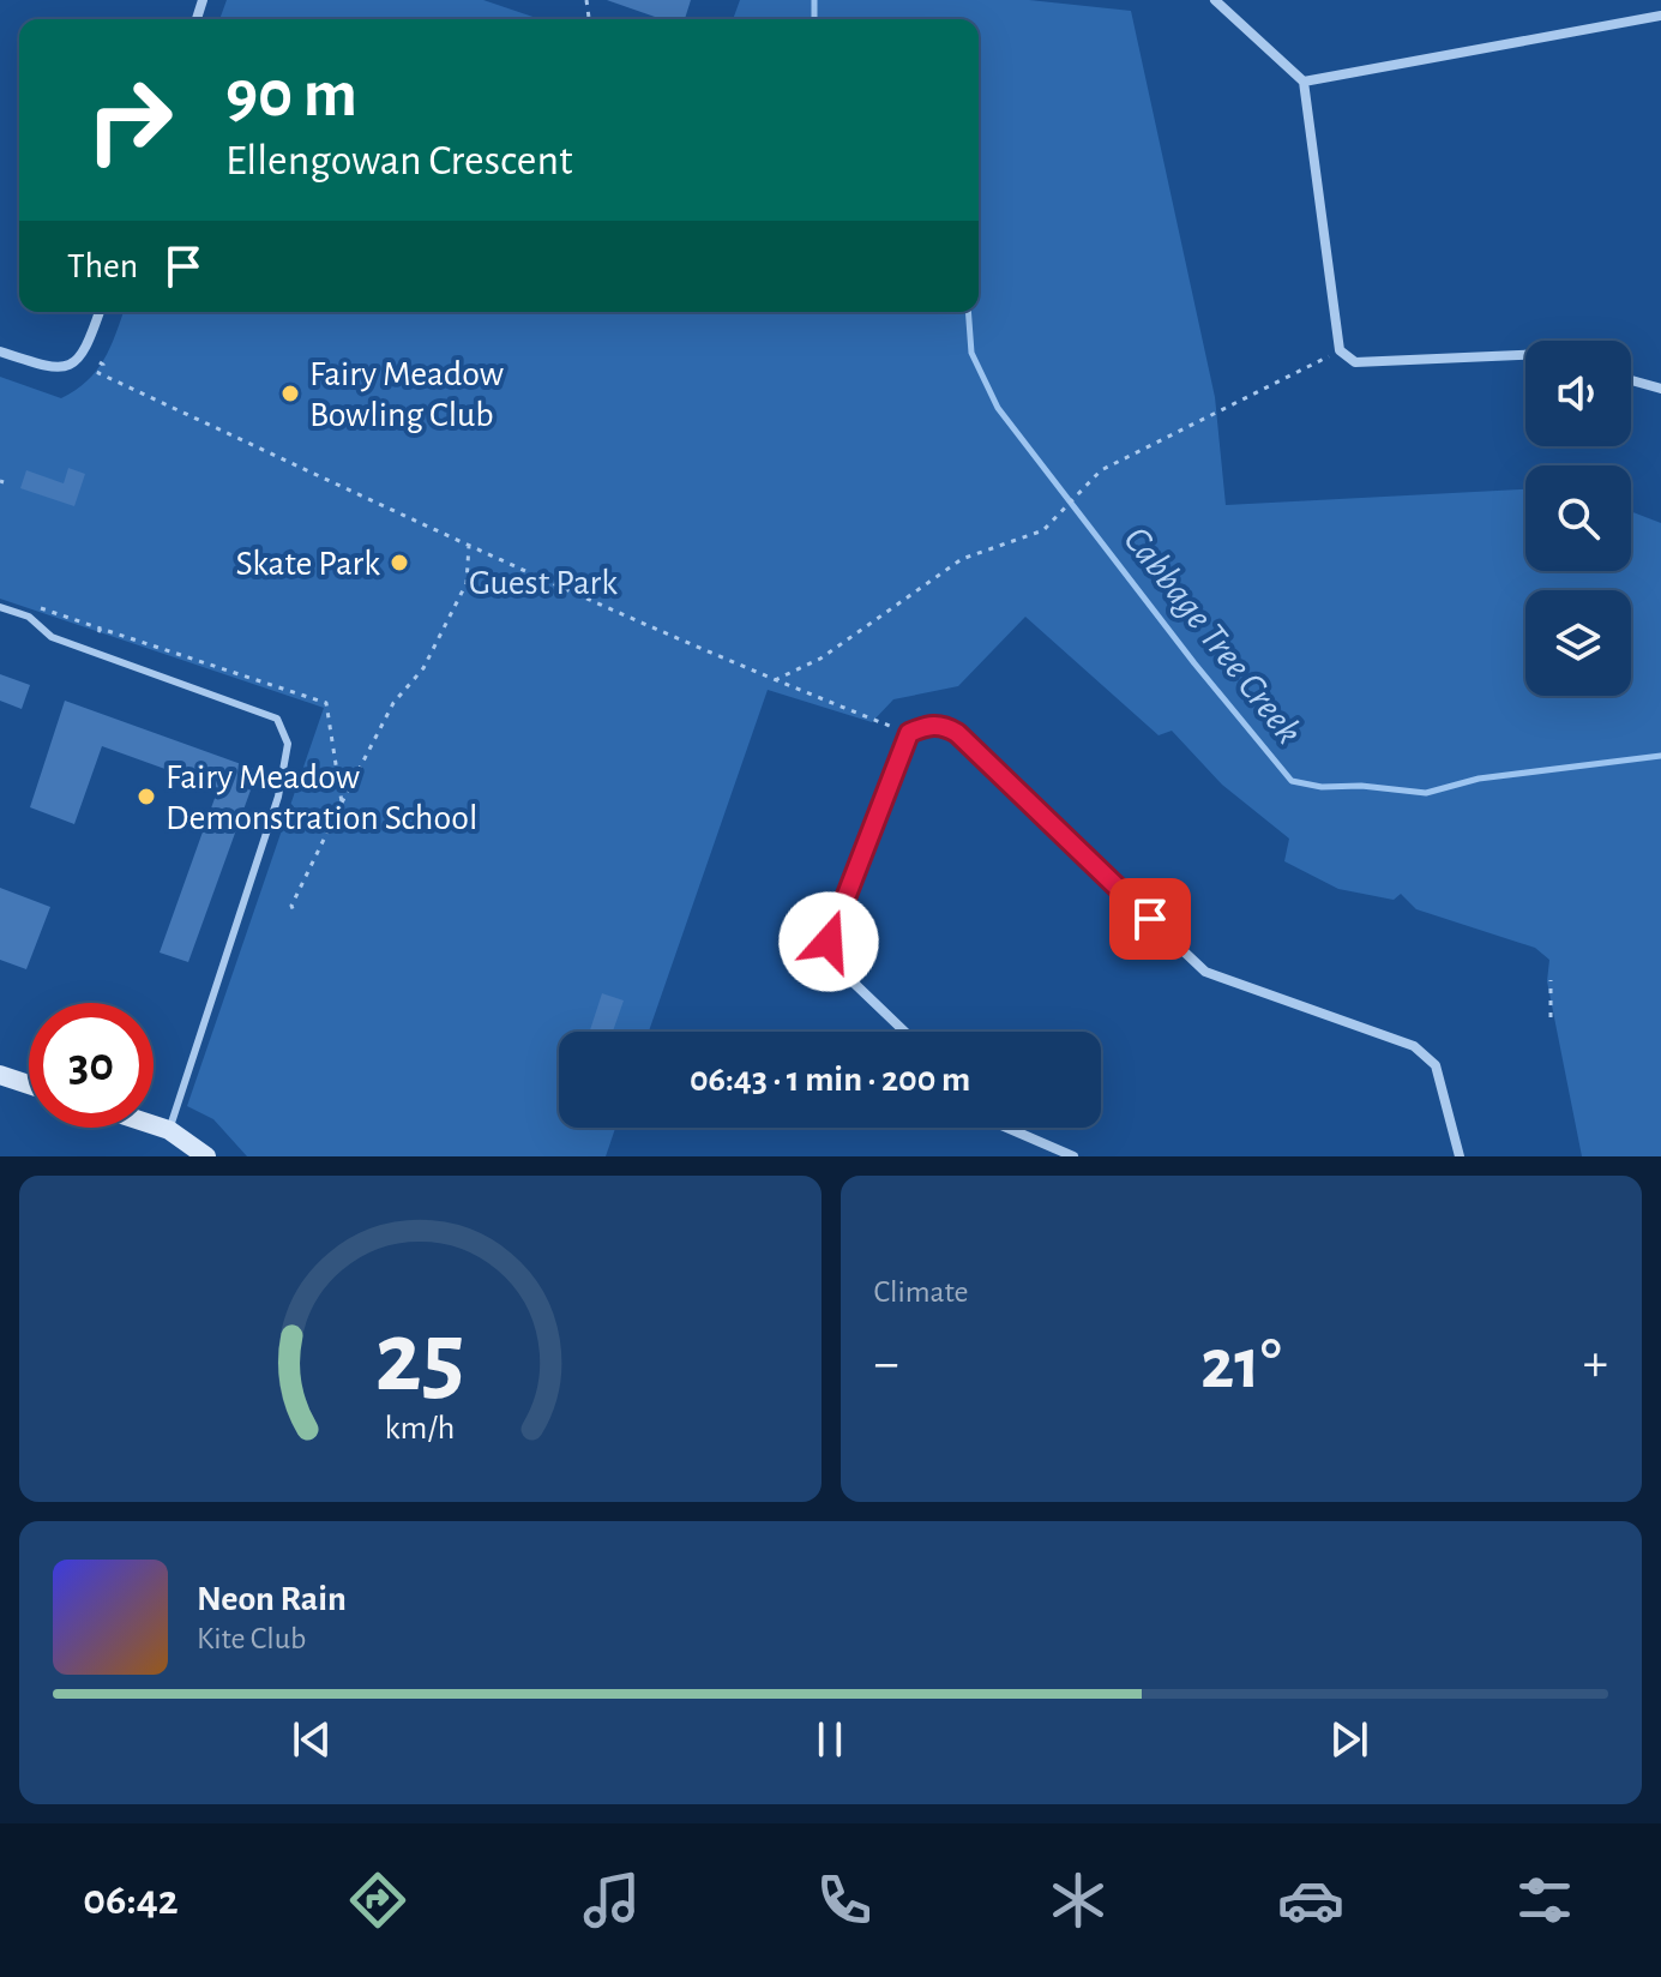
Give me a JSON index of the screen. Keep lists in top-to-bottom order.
{
  "water": ["Cabbage Tree Creek"],
  "parks": ["Guest Park"],
  "places": ["Fairy Meadow Bowling Club", "Skate Park", "Fairy Meadow Demonstration School"],
  "page": {
    "turn": ["90 m", "Ellengowan Crescent"],
    "then": "Then",
    "limit": "30",
    "trip": "06:43 · 1 min · 200 m",
    "tile": "Climate",
    "heat": ["−", "21°", "+"],
    "song": ["Neon Rain", "Kite Club"],
    "tabs": "06:42",
    "gauge": ["25", "km/h"]
  }
}
